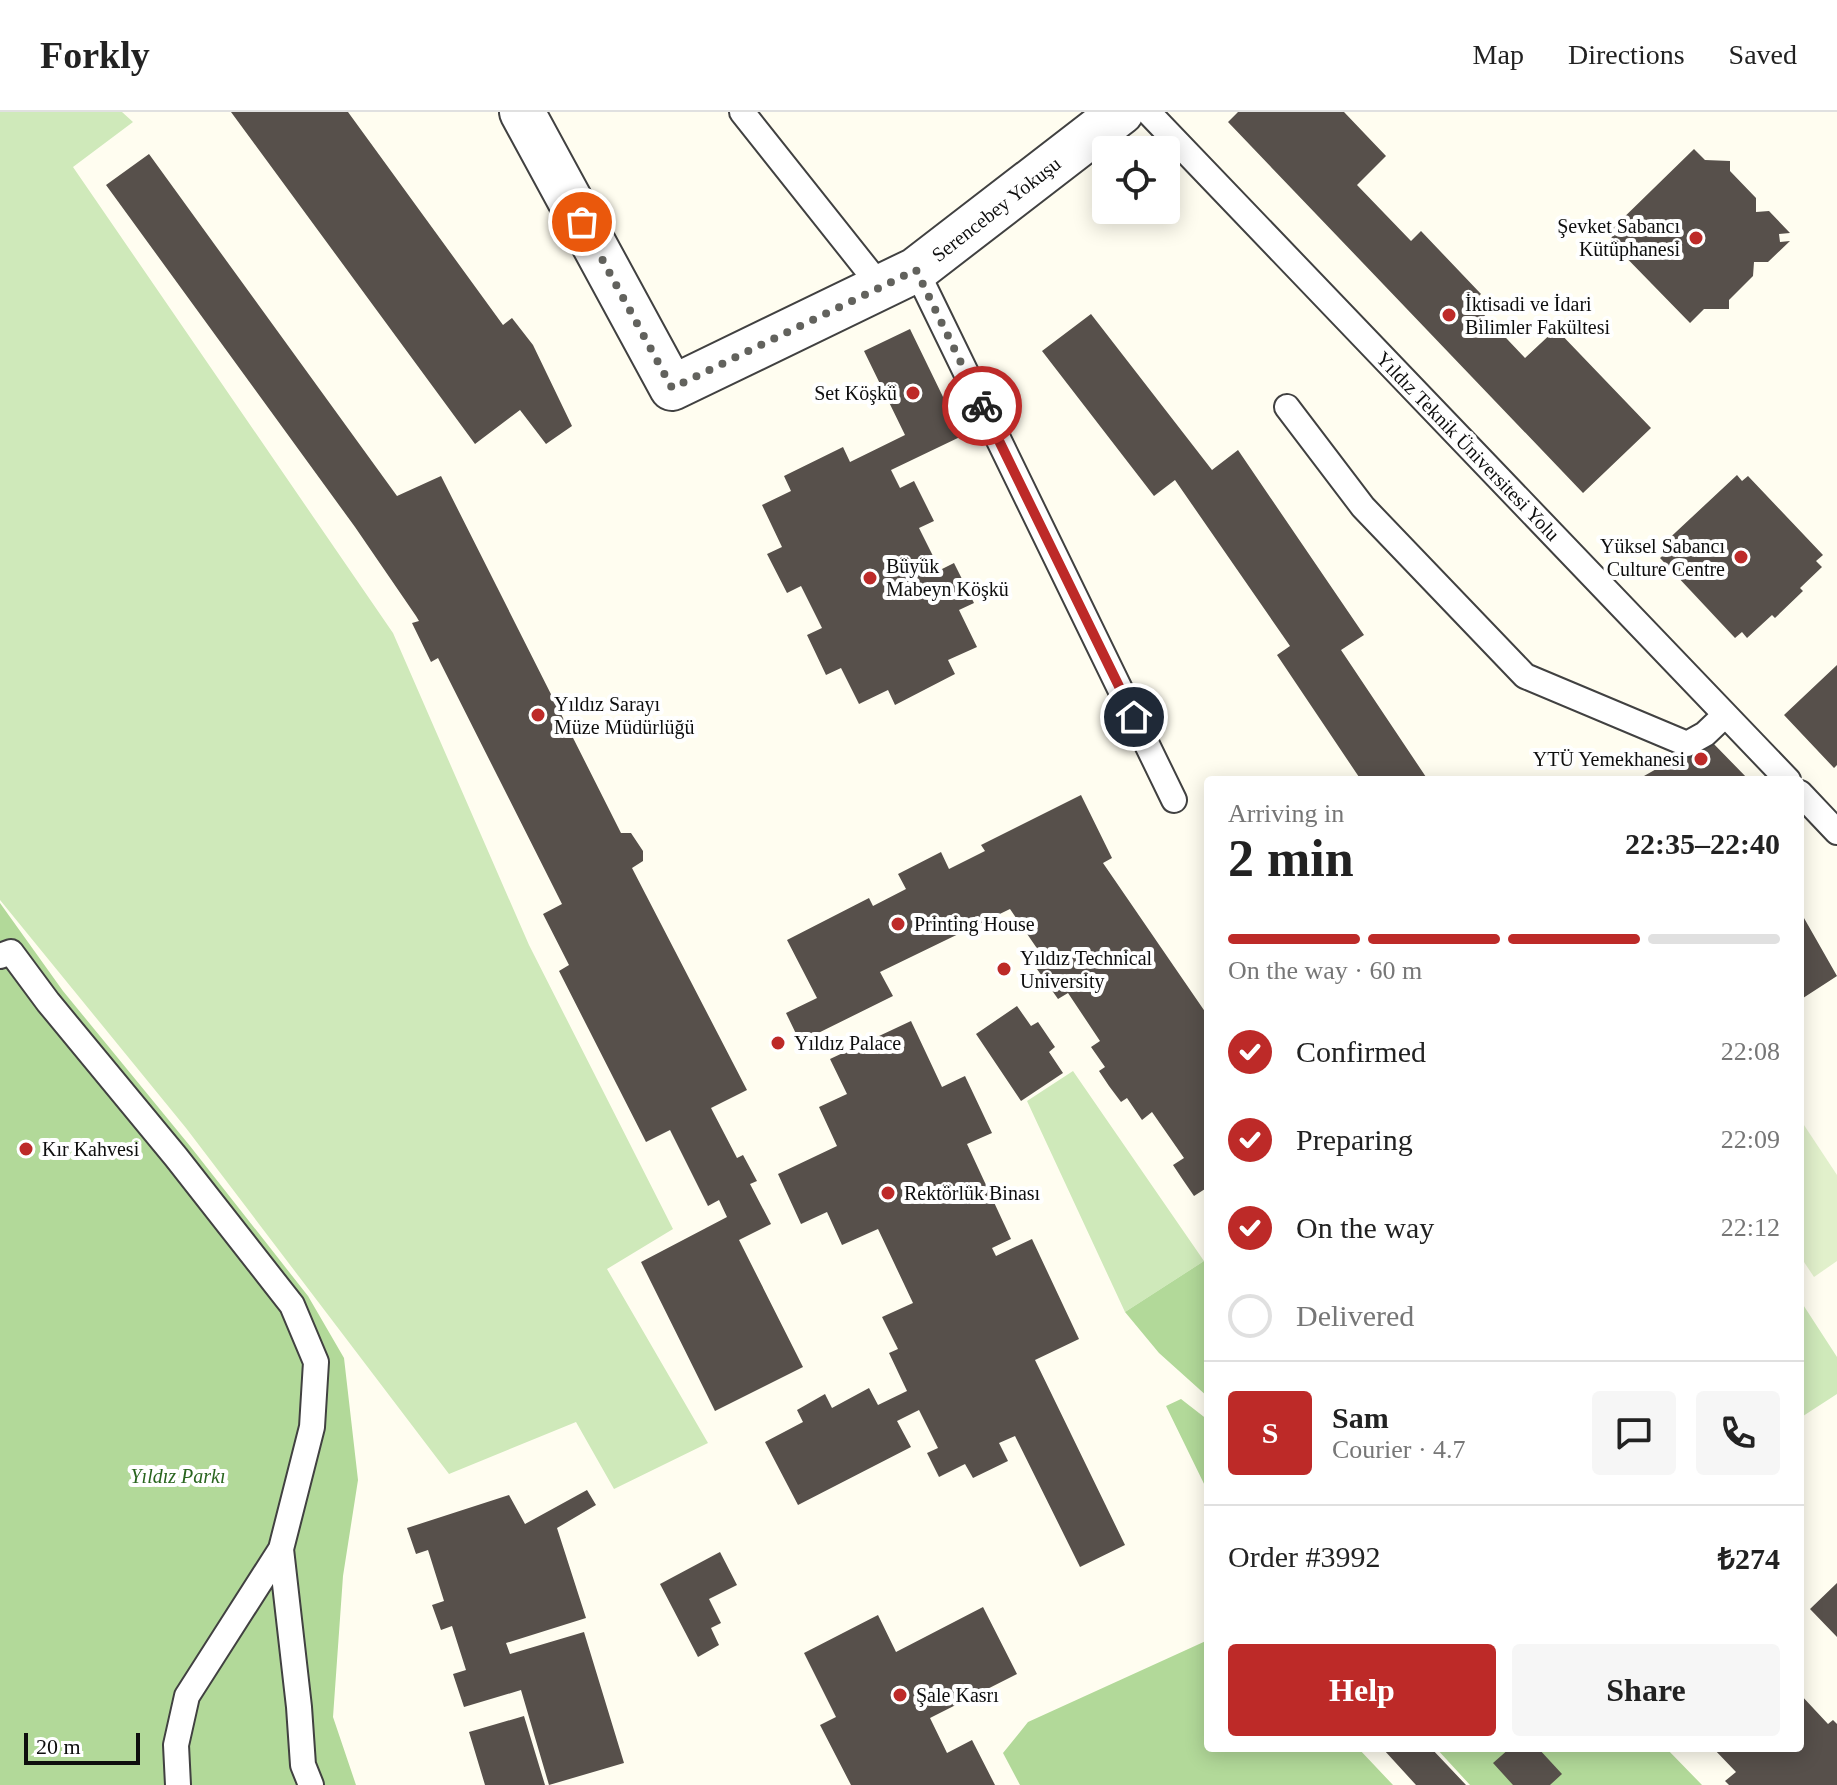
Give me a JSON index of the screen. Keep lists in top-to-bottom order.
{
  "streets": {
    "street": ["Serencebey Yokuşu"],
    "lane": ["Yıldız Teknik Üniversitesi Yolu"]
  },
  "parks": ["Yıldız Parkı"],
  "places": [
    "Şevket Sabancı Kütüphanesi",
    "İktisadi ve İdari Bilimler Fakültesi",
    "Set Köşkü",
    "Yüksel Sabancı Culture Centre",
    "Büyük Mabeyn Köşkü",
    "Yıldız Sarayı Müze Müdürlüğü",
    "YTÜ Yemekhanesi",
    "Printing House",
    "Yıldız Technical University",
    "Yıldız Palace",
    "Kır Kahvesi",
    "Rektörlük Binası",
    "Şale Kasrı"
  ],
  "scale_bar": "20 m",
  "page": {
    "header": "Forkly",
    "nav": ["Map", "Directions", "Saved"],
    "heading": ["2 min", "Arriving in", "22:35–22:40"],
    "panel": [
      "Sam",
      "Courier · 4.7",
      "Order #3992",
      "₺274"
    ],
    "bar": "On the way · 60 m",
    "list": [
      ["Confirmed", "22:08"],
      ["Preparing", "22:09"],
      ["On the way", "22:12"],
      "Delivered"
    ],
    "round": "S",
    "buttons": ["Help", "Share"],
    "scale": "20 m"
  }
}
